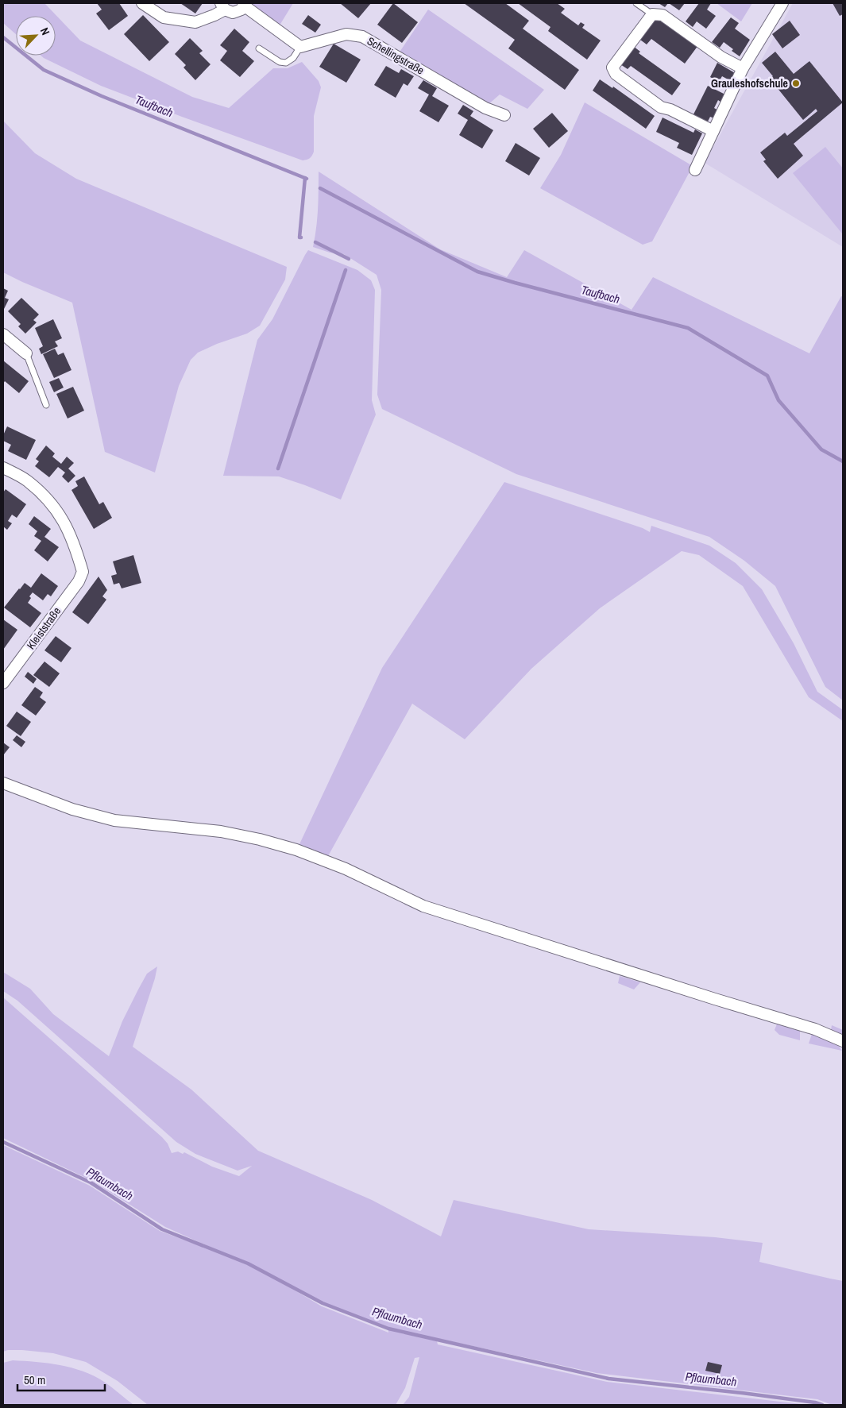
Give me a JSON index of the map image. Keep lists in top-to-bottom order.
{
  "streets": {
    "street": ["Schellingstraße", "Kleiststraße"]
  },
  "water": ["Taufbach", "Pflaumbach"],
  "places": ["Grauleshofschule"],
  "scale_bar": "50 m",
  "north": "top right"
}
